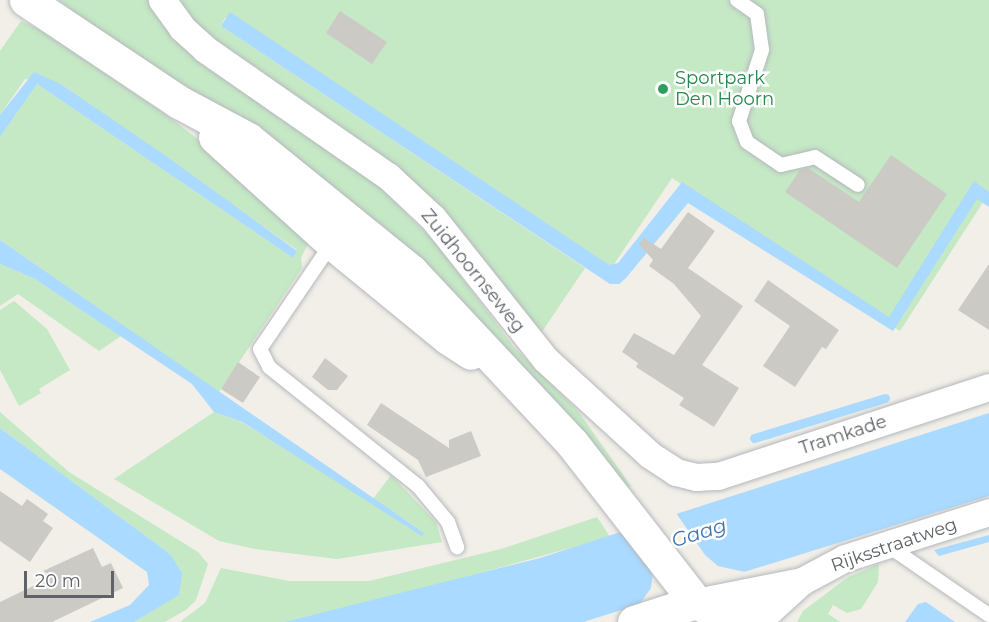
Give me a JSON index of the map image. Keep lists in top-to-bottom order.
{
  "streets": {
    "main road": ["Rijksstraatweg"],
    "street": ["Zuidhoornseweg", "Tramkade"]
  },
  "crossings": [
    ["Zuidhoornseweg", "Tramkade"]
  ],
  "water": ["Gaag"],
  "places": ["Sportpark Den Hoorn"],
  "scale_bar": "20 m"
}
